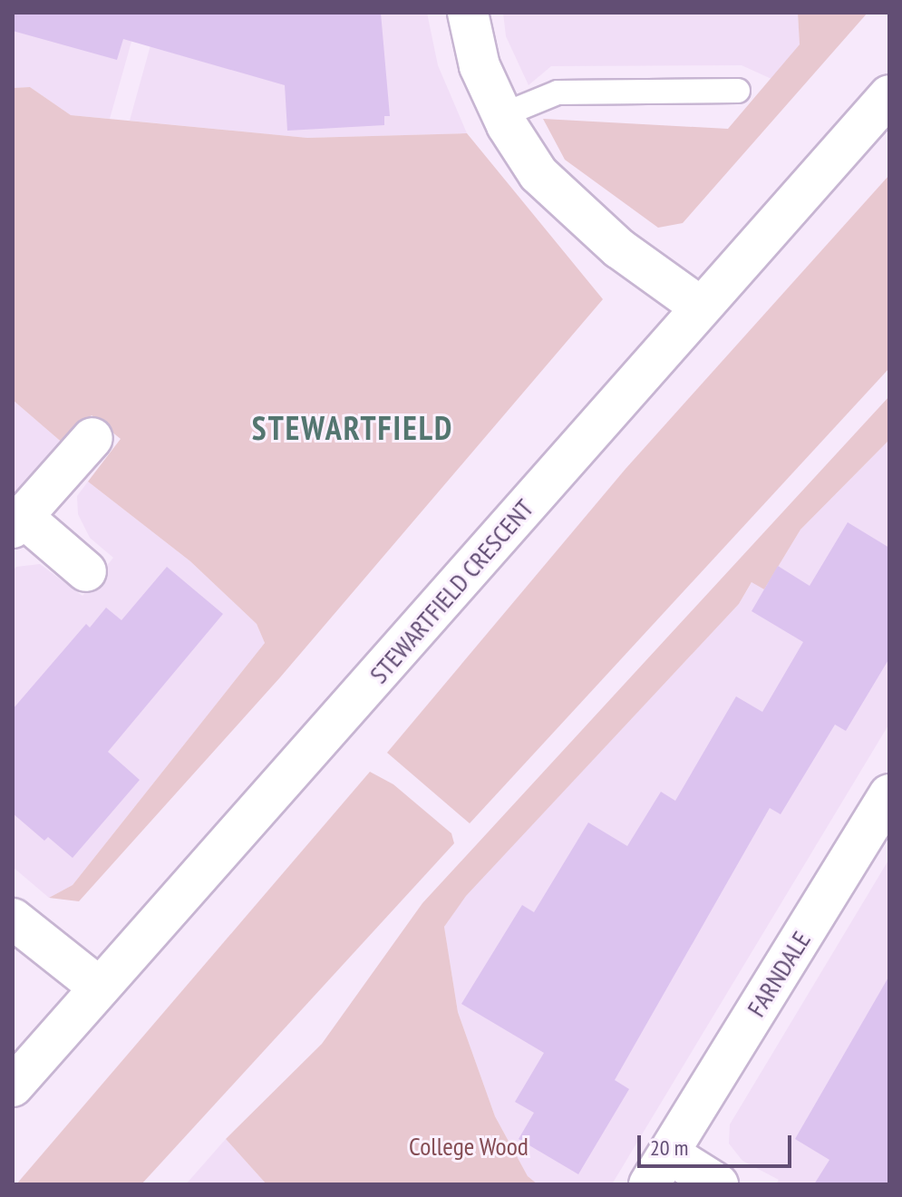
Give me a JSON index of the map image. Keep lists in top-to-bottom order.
{
  "streets": {
    "street": ["STEWARTFIELD CRESCENT", "FARNDALE"]
  },
  "districts": ["STEWARTFIELD"],
  "parks": ["College Wood"],
  "scale_bar": "20 m"
}
